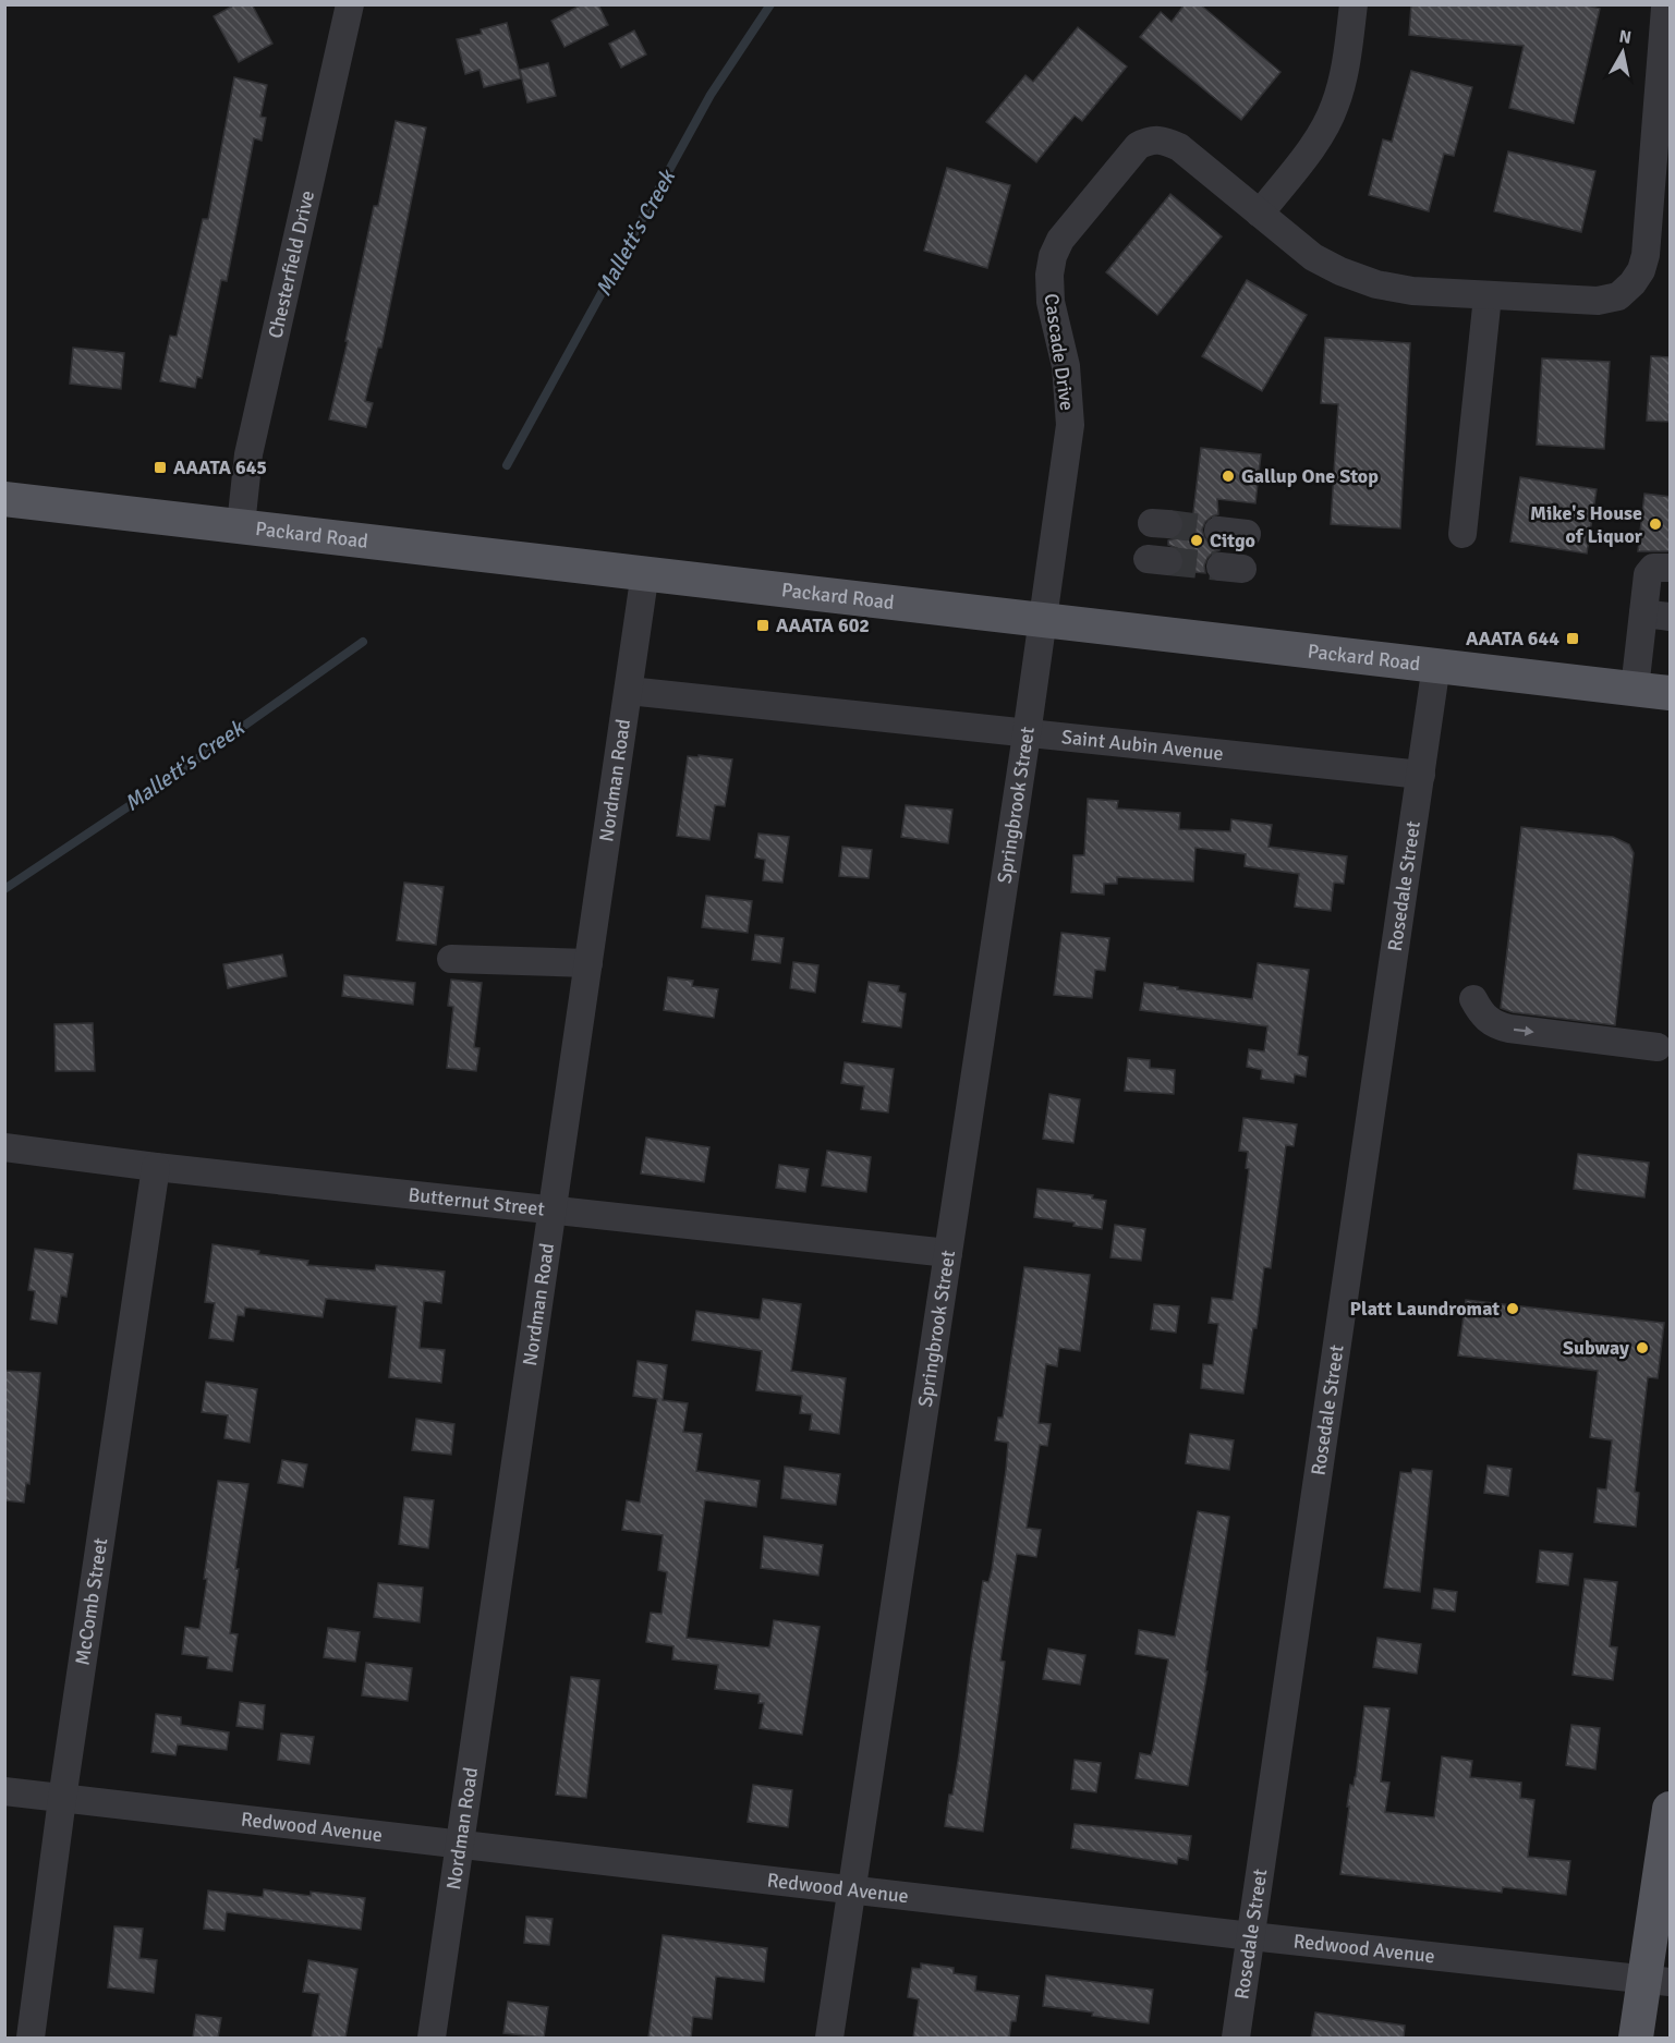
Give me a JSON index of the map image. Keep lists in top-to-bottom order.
{
  "streets": {
    "main road": ["Packard Road"],
    "street": [
      "Chesterfield Drive",
      "Cascade Drive",
      "Saint Aubin Avenue",
      "Nordman Road",
      "Springbrook Street",
      "Rosedale Street",
      "Butternut Street",
      "McComb Street",
      "Redwood Avenue"
    ]
  },
  "crossings": [
    ["Chesterfield Drive", "Packard Road"],
    ["Cascade Drive", "Packard Road"],
    ["Cascade Drive", "Springbrook Street"],
    ["Packard Road", "Nordman Road"],
    ["Packard Road", "Springbrook Street"],
    ["Packard Road", "Rosedale Street"],
    ["Saint Aubin Avenue", "Nordman Road"],
    ["Saint Aubin Avenue", "Springbrook Street"],
    ["Saint Aubin Avenue", "Rosedale Street"],
    ["Nordman Road", "Butternut Street"],
    ["Nordman Road", "Redwood Avenue"],
    ["Springbrook Street", "Butternut Street"],
    ["Springbrook Street", "Redwood Avenue"],
    ["Rosedale Street", "Redwood Avenue"],
    ["Butternut Street", "McComb Street"],
    ["McComb Street", "Redwood Avenue"]
  ],
  "water": ["Mallett's Creek"],
  "places": {
    "transit": ["AAATA 645", "AAATA 602", "AAATA 644"],
    "other": [
      "Gallup One Stop",
      "Mike's House of Liquor",
      "Citgo",
      "Platt Laundromat",
      "Subway"
    ]
  },
  "north": "top"
}
